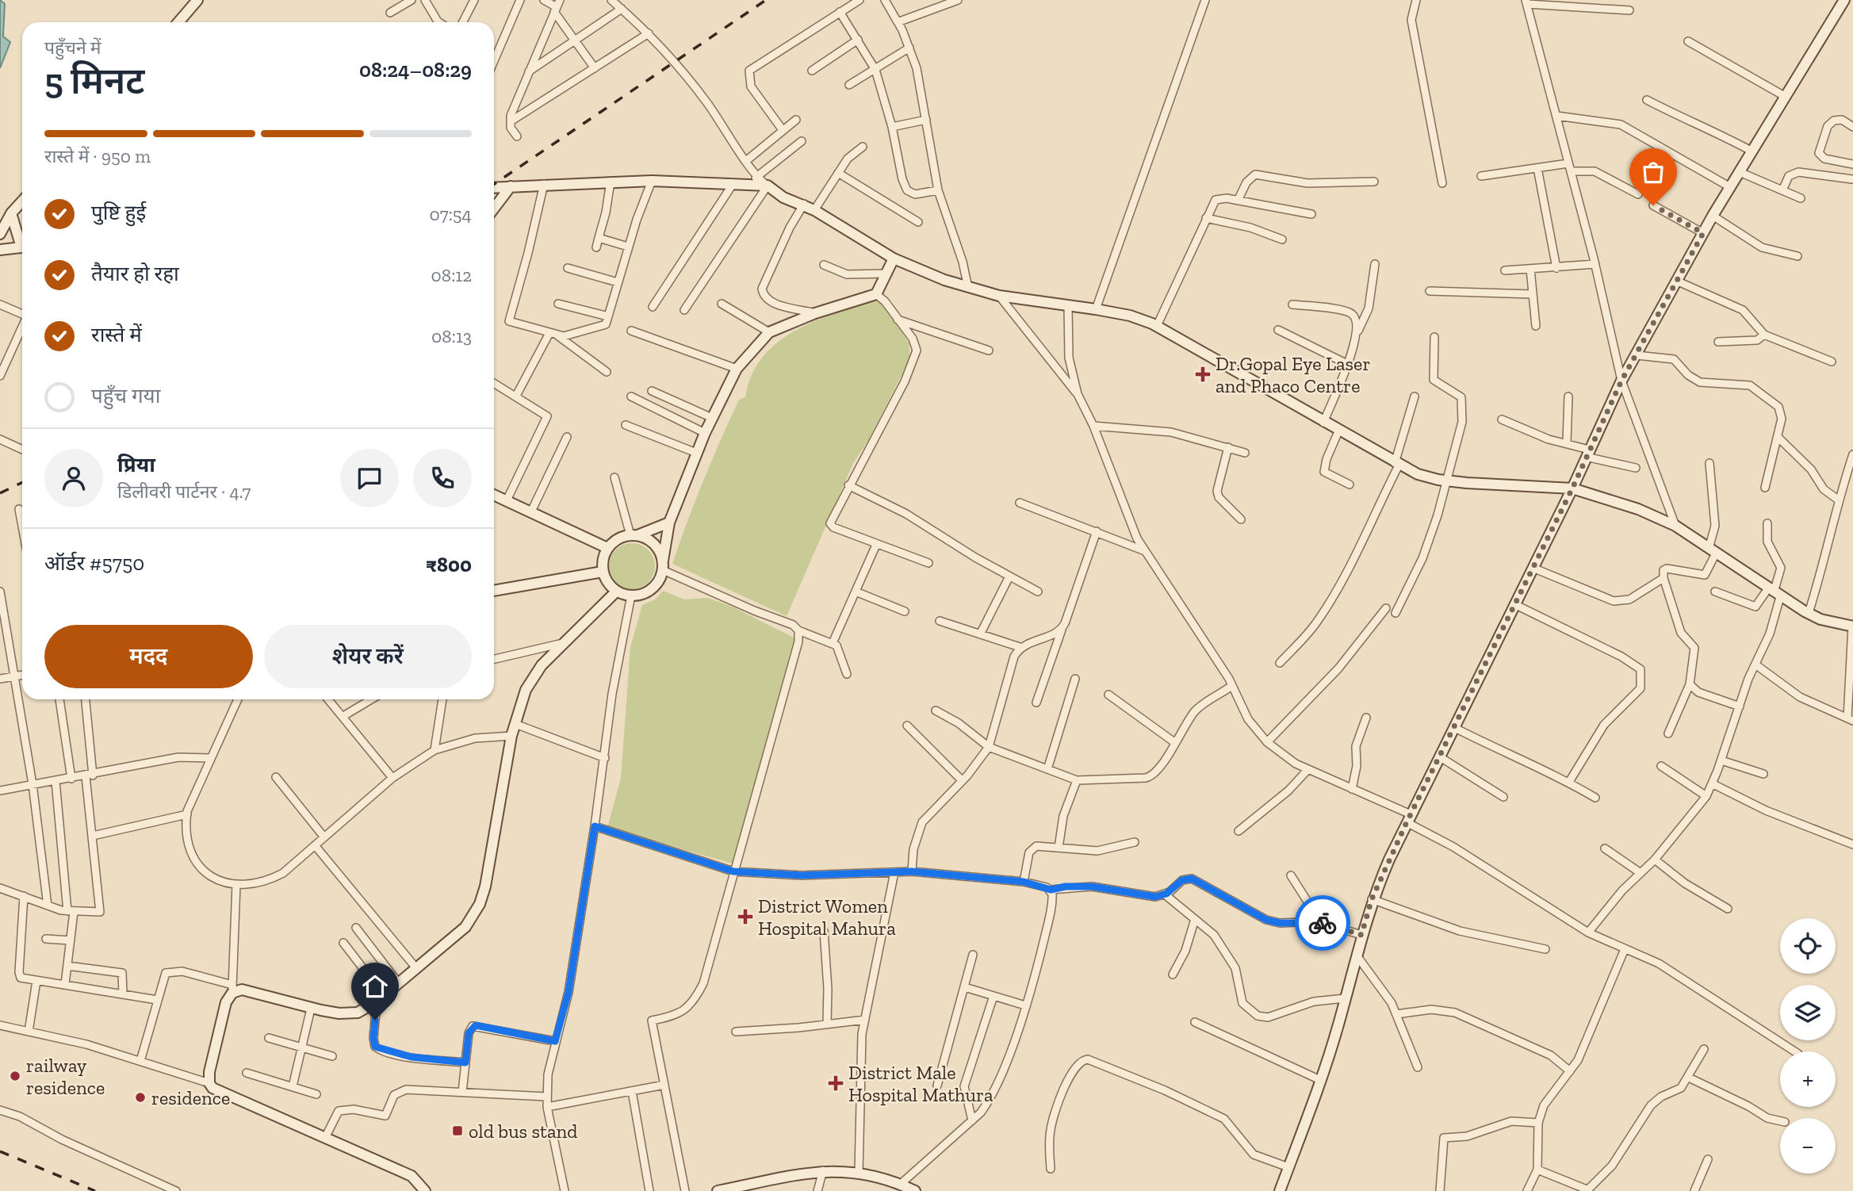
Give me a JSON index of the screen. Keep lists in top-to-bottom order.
{
  "places": {
    "health": ["Dr.Gopal Eye Laser and Phaco Centre", "District Women Hospital Mahura", "District Male Hospital Mathura"],
    "other": ["railway residence", "residence"],
    "transit": ["old bus stand"]
  },
  "page": {
    "heading": ["5 मिनट", "पहुँचने में", "08:24–08:29"],
    "panel": [
      "प्रिया",
      "डिलीवरी पार्टनर · 4.7",
      "ऑर्डर #5750",
      "₹800"
    ],
    "bar": "रास्ते में · 950 m",
    "list": [
      ["पुष्टि हुई", "07:54"],
      ["तैयार हो रहा", "08:12"],
      ["रास्ते में", "08:13"],
      "पहुँच गया"
    ],
    "buttons": ["मदद", "शेयर करें"],
    "map_buttons": ["+", "−"]
  }
}
